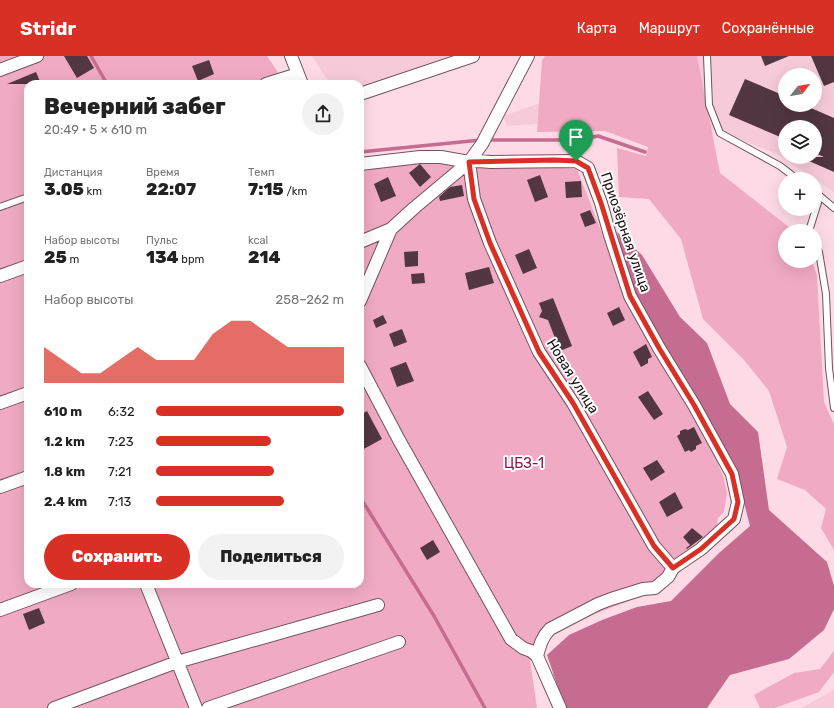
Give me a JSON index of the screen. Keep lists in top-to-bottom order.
{
  "streets": {
    "street": ["Приозёрная улица", "Новая улица"]
  },
  "crossings": [
    ["Приозёрная улица", "Новая улица"]
  ],
  "parks": ["ЦБЗ-1"],
  "north": "top right",
  "page": {
    "header": "Stridr",
    "nav": ["Карта", "Маршрут", "Сохранённые"],
    "map_buttons": ["+", "−"],
    "heading": ["Вечерний забег", "20:49 · 5 × 610 m"],
    "stats": [
      ["Дистанция", "3.05 km"],
      ["Время", "22:07"],
      ["Темп", "7:15 /km"],
      ["Набор высоты", "25 m"],
      ["Пульс", "134 bpm"],
      ["kcal", "214"]
    ],
    "chart": ["Набор высоты", "258–262 m"],
    "list": [
      {
        "name": "610 m",
        "note": "6:32"
      },
      {
        "name": "1.2 km",
        "note": "7:23"
      },
      {
        "name": "1.8 km",
        "note": "7:21"
      },
      {
        "name": "2.4 km",
        "note": "7:13"
      }
    ],
    "buttons": ["Сохранить", "Поделиться"]
  }
}
